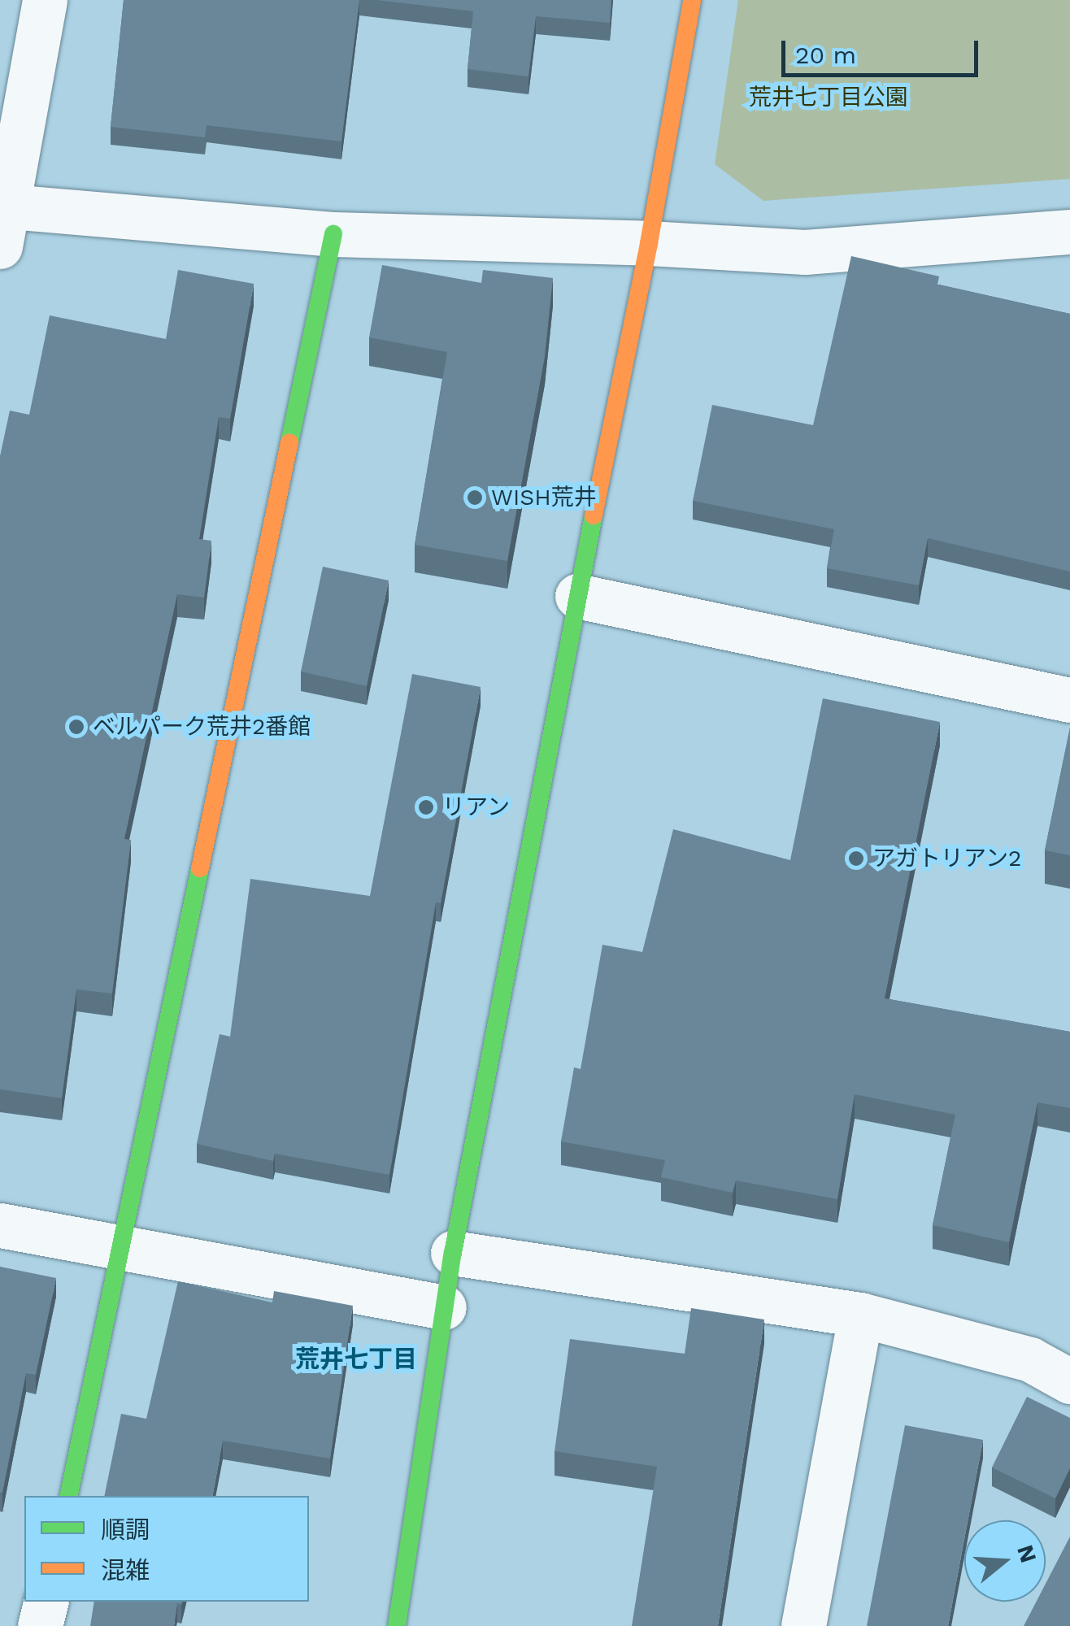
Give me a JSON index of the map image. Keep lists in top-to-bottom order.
{
  "districts": ["荒井七丁目"],
  "parks": ["荒井七丁目公園"],
  "places": [
    "WISH荒井",
    "ベルパーク荒井2番館",
    "リアン",
    "アガトリアン2"
  ],
  "legend": ["順調", "混雑"],
  "scale_bar": "20 m",
  "north": "right"
}
